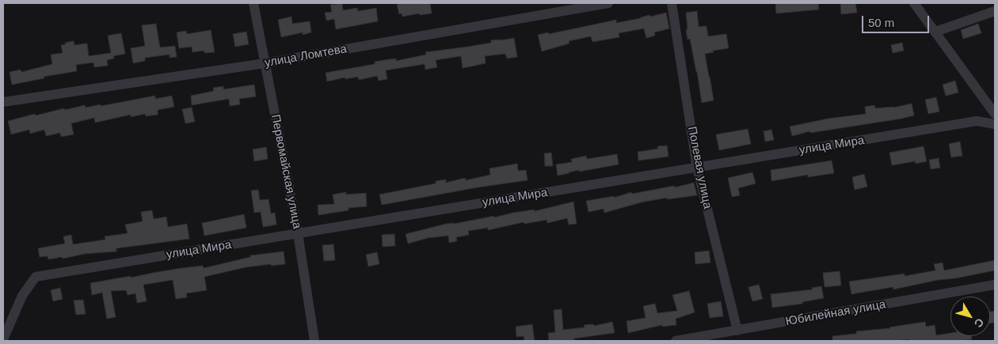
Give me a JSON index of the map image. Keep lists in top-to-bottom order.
{
  "streets": {
    "street": [
      "улица Ломтева",
      "улица Мира",
      "Полевая улица",
      "Первомайская улица",
      "Юбилейная улица"
    ]
  },
  "crossings": [
    ["улица Ломтева", "Первомайская улица"],
    ["улица Мира", "Полевая улица"],
    ["улица Мира", "Первомайская улица"],
    ["Полевая улица", "Юбилейная улица"]
  ],
  "scale_bar": "50 m",
  "north": "bottom right"
}
